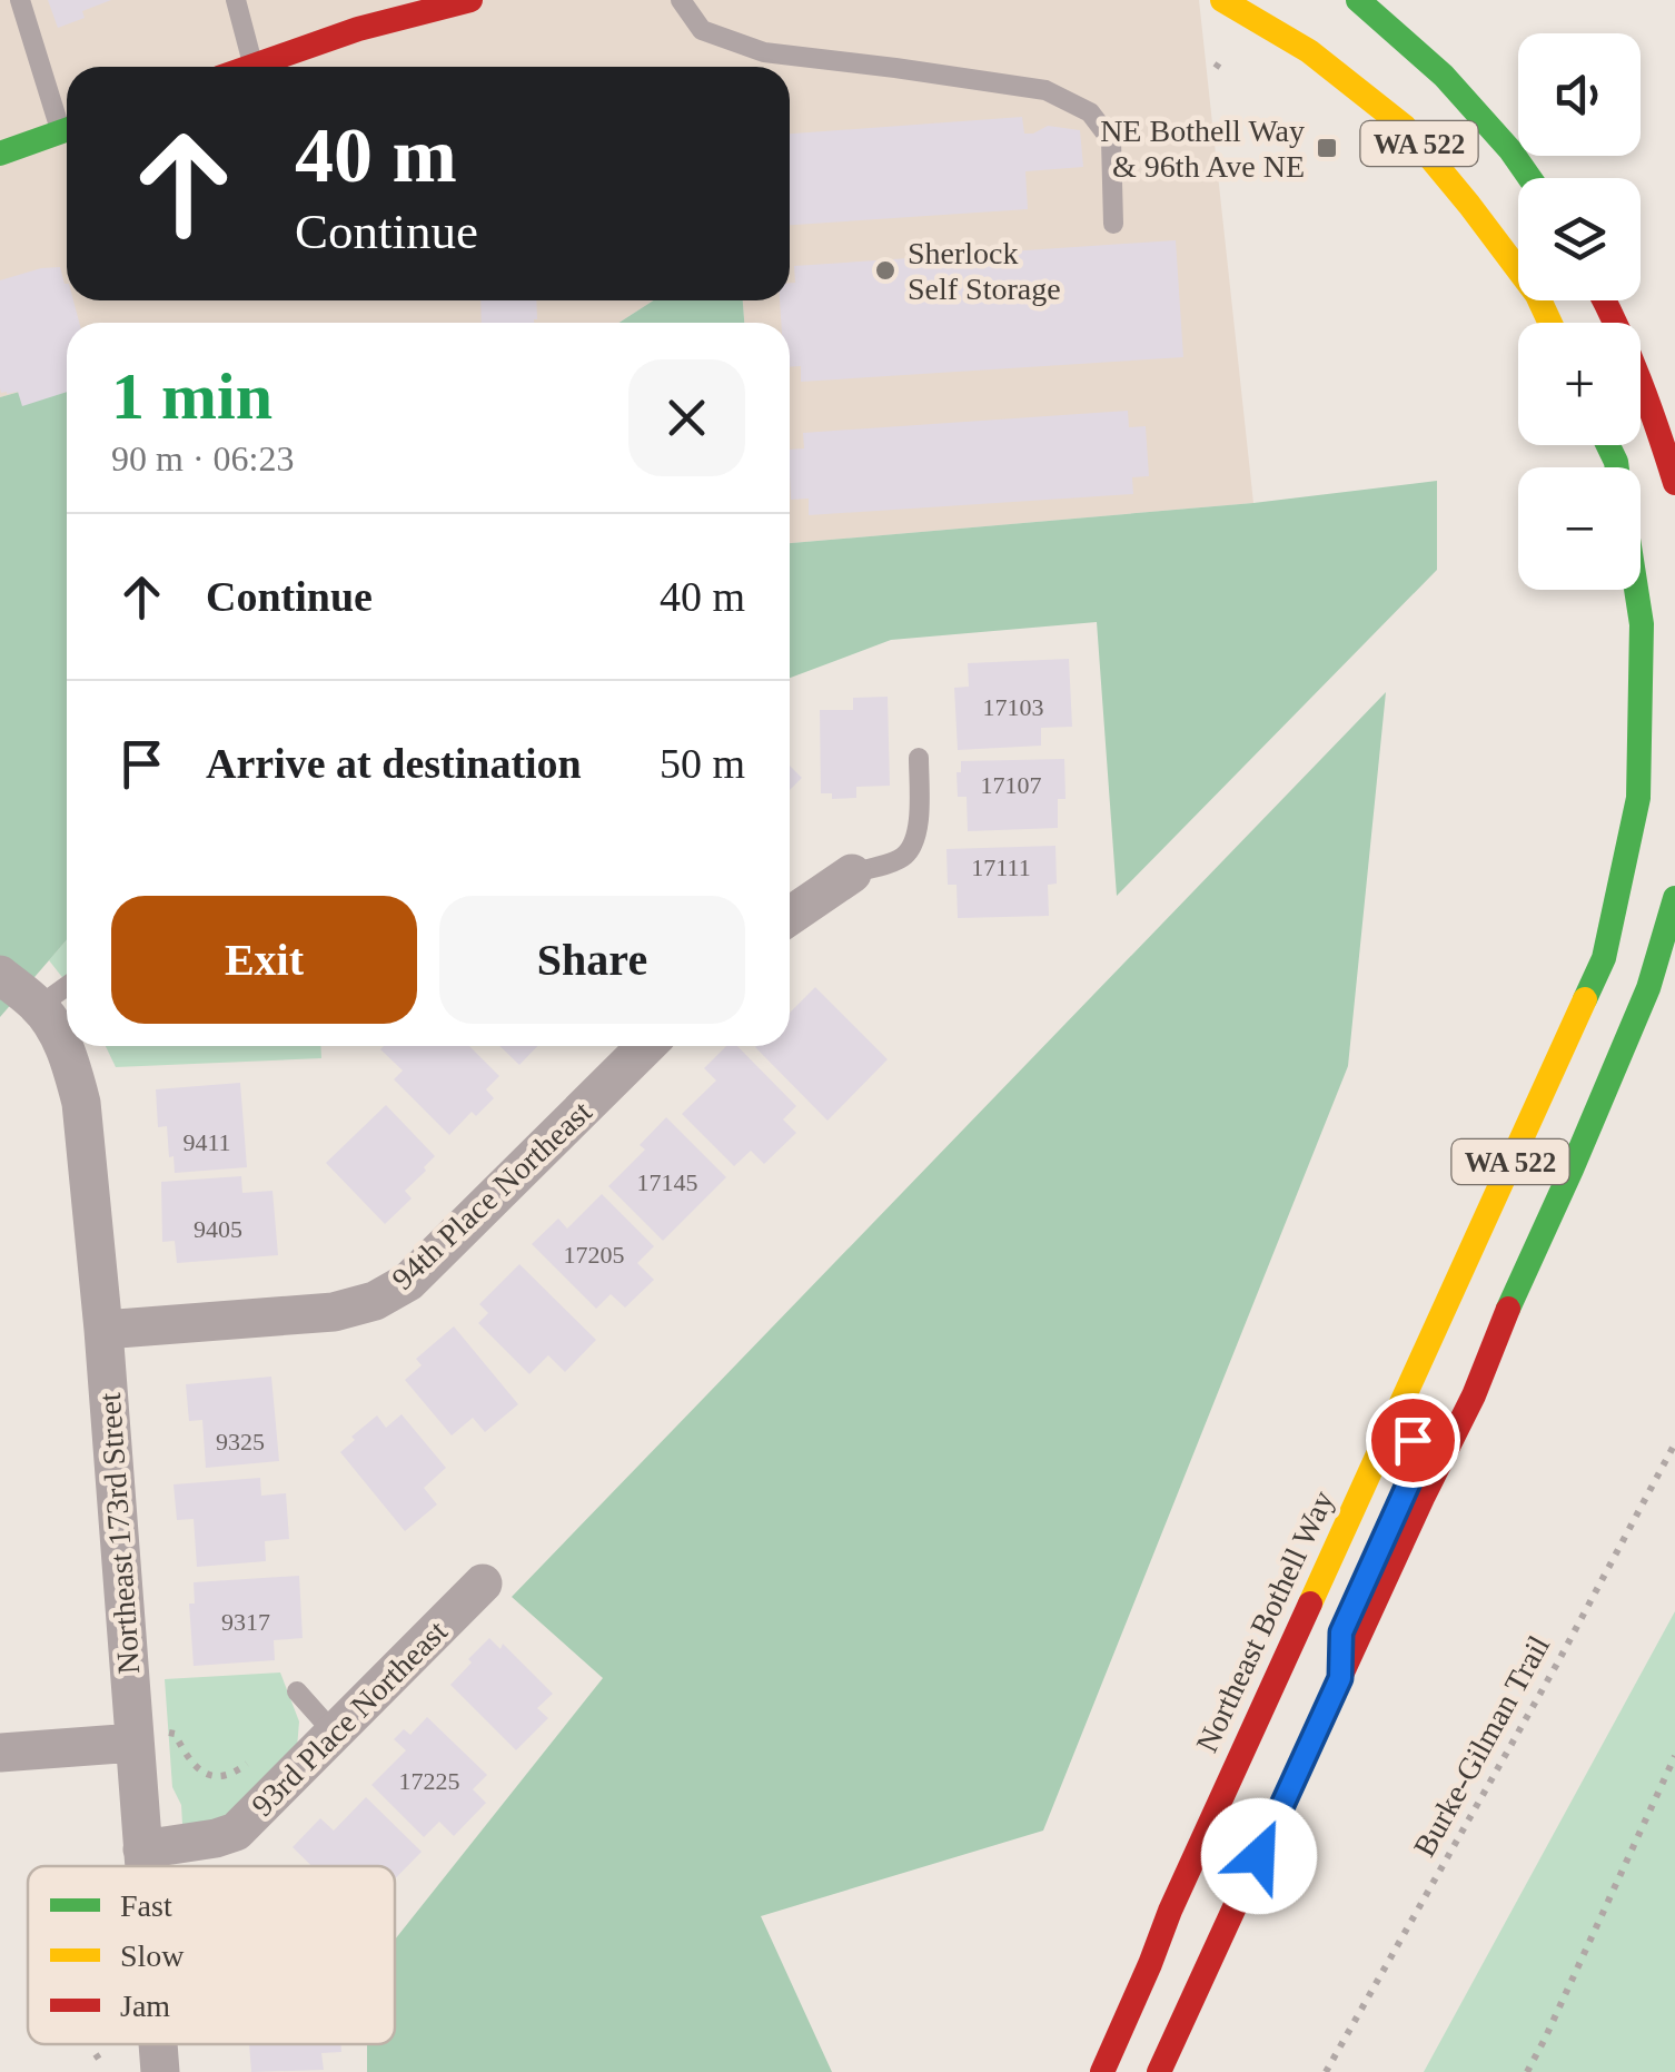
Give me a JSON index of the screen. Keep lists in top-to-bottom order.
{
  "streets": {
    "main road": ["WA 522", "Northeast Bothell Way"],
    "street": ["94th Place Northeast", "Northeast 173rd Street", "93rd Place Northeast"],
    "path": ["Burke-Gilman Trail"]
  },
  "crossings": [
    ["94th Place Northeast", "Northeast 173rd Street"],
    ["Northeast 173rd Street", "93rd Place Northeast"]
  ],
  "places": {
    "transit": ["NE Bothell Way & 96th Ave NE"],
    "other": ["Sherlock Self Storage"]
  },
  "house_numbers": [
    "17103",
    "17107",
    "17111",
    "9411",
    "17145",
    "9405",
    "17205",
    "9325",
    "9317",
    "17225"
  ],
  "legend": ["Fast", "Slow", "Jam"],
  "page": {
    "map_buttons": ["+", "−"],
    "turn": ["40 m", "Continue"],
    "heading": ["1 min", "90 m · 06:23"],
    "list": [
      {
        "name": "Continue",
        "value": "40 m"
      },
      {
        "name": "Arrive at destination",
        "value": "50 m"
      }
    ],
    "buttons": ["Exit", "Share"]
  }
}
